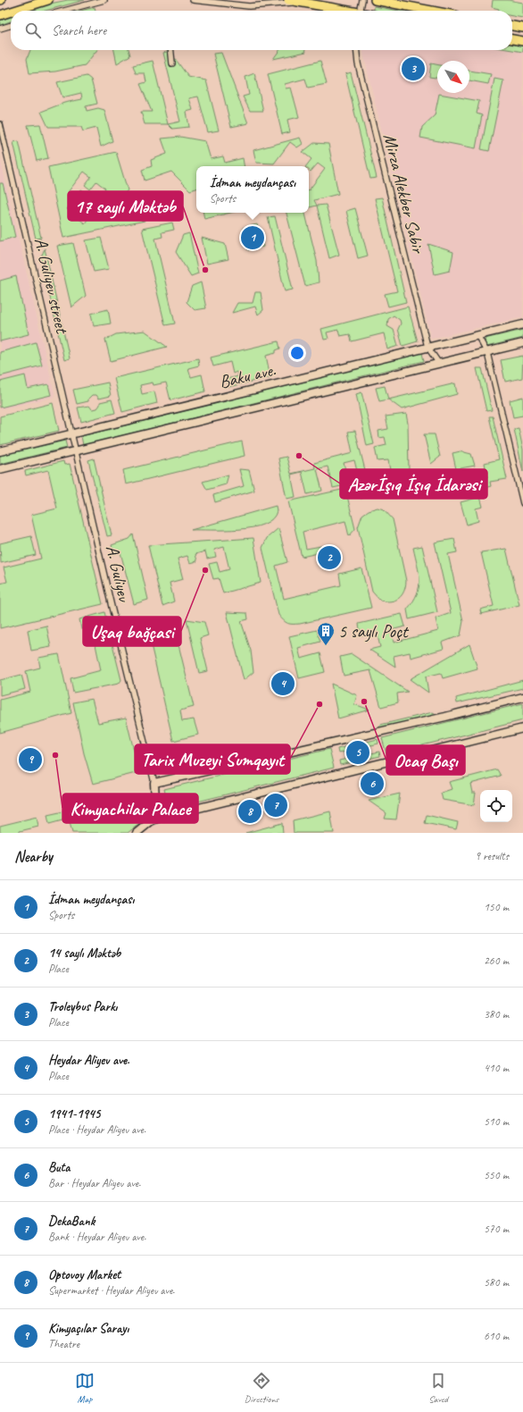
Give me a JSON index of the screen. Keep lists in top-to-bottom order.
{
  "streets": {
    "street": [
      "Mirza Alekber Sabir",
      "A. Guliyev street",
      "Baku ave.",
      "A. Guliyev"
    ]
  },
  "crossings": [
    ["Mirza Alekber Sabir", "Baku ave."],
    ["A. Guliyev street", "Baku ave."],
    ["A. Guliyev street", "A. Guliyev"],
    ["Baku ave.", "A. Guliyev"]
  ],
  "places": {
    "other": [
      "17 saylı Məktəb",
      "Azərİşıq İşıq İdarəsi",
      "Uşaq bağçasi",
      "Ocaq Başı",
      "Tarix Muzeyi Sumqayıt",
      "Kimyachilar Palace"
    ],
    "building": ["5 saylı Poçt"]
  },
  "north": "bottom right",
  "page": {
    "search": "Search here",
    "pins": [
      "3",
      "1",
      "2",
      "4",
      "5",
      "9",
      "6",
      "7",
      "8"
    ],
    "popup": ["İdman meydançası", "Sports"],
    "heading": ["Nearby", "9 results"],
    "list": [
      {
        "mark": "1",
        "name": "İdman meydançası",
        "note": "Sports",
        "value": "150 m"
      },
      {
        "mark": "2",
        "name": "14 saylı Məktəb",
        "note": "Place",
        "value": "260 m"
      },
      {
        "mark": "3",
        "name": "Troleybus Parkı",
        "note": "Place",
        "value": "380 m"
      },
      {
        "mark": "4",
        "name": "Heydar Aliyev ave.",
        "note": "Place",
        "value": "410 m"
      },
      {
        "mark": "5",
        "name": "1941-1945",
        "note": "Place · Heydar Aliyev ave.",
        "value": "510 m"
      },
      {
        "mark": "6",
        "name": "Buta",
        "note": "Bar · Heydar Aliyev ave.",
        "value": "550 m"
      },
      {
        "mark": "7",
        "name": "DekaBank",
        "note": "Bank · Heydar Aliyev ave.",
        "value": "570 m"
      },
      {
        "mark": "8",
        "name": "Optovoy Market",
        "note": "Supermarket · Heydar Aliyev ave.",
        "value": "580 m"
      },
      {
        "mark": "9",
        "name": "Kimyaçılar Sarayı",
        "note": "Theatre",
        "value": "610 m"
      }
    ],
    "nav": ["Map", "Directions", "Saved"]
  }
}
